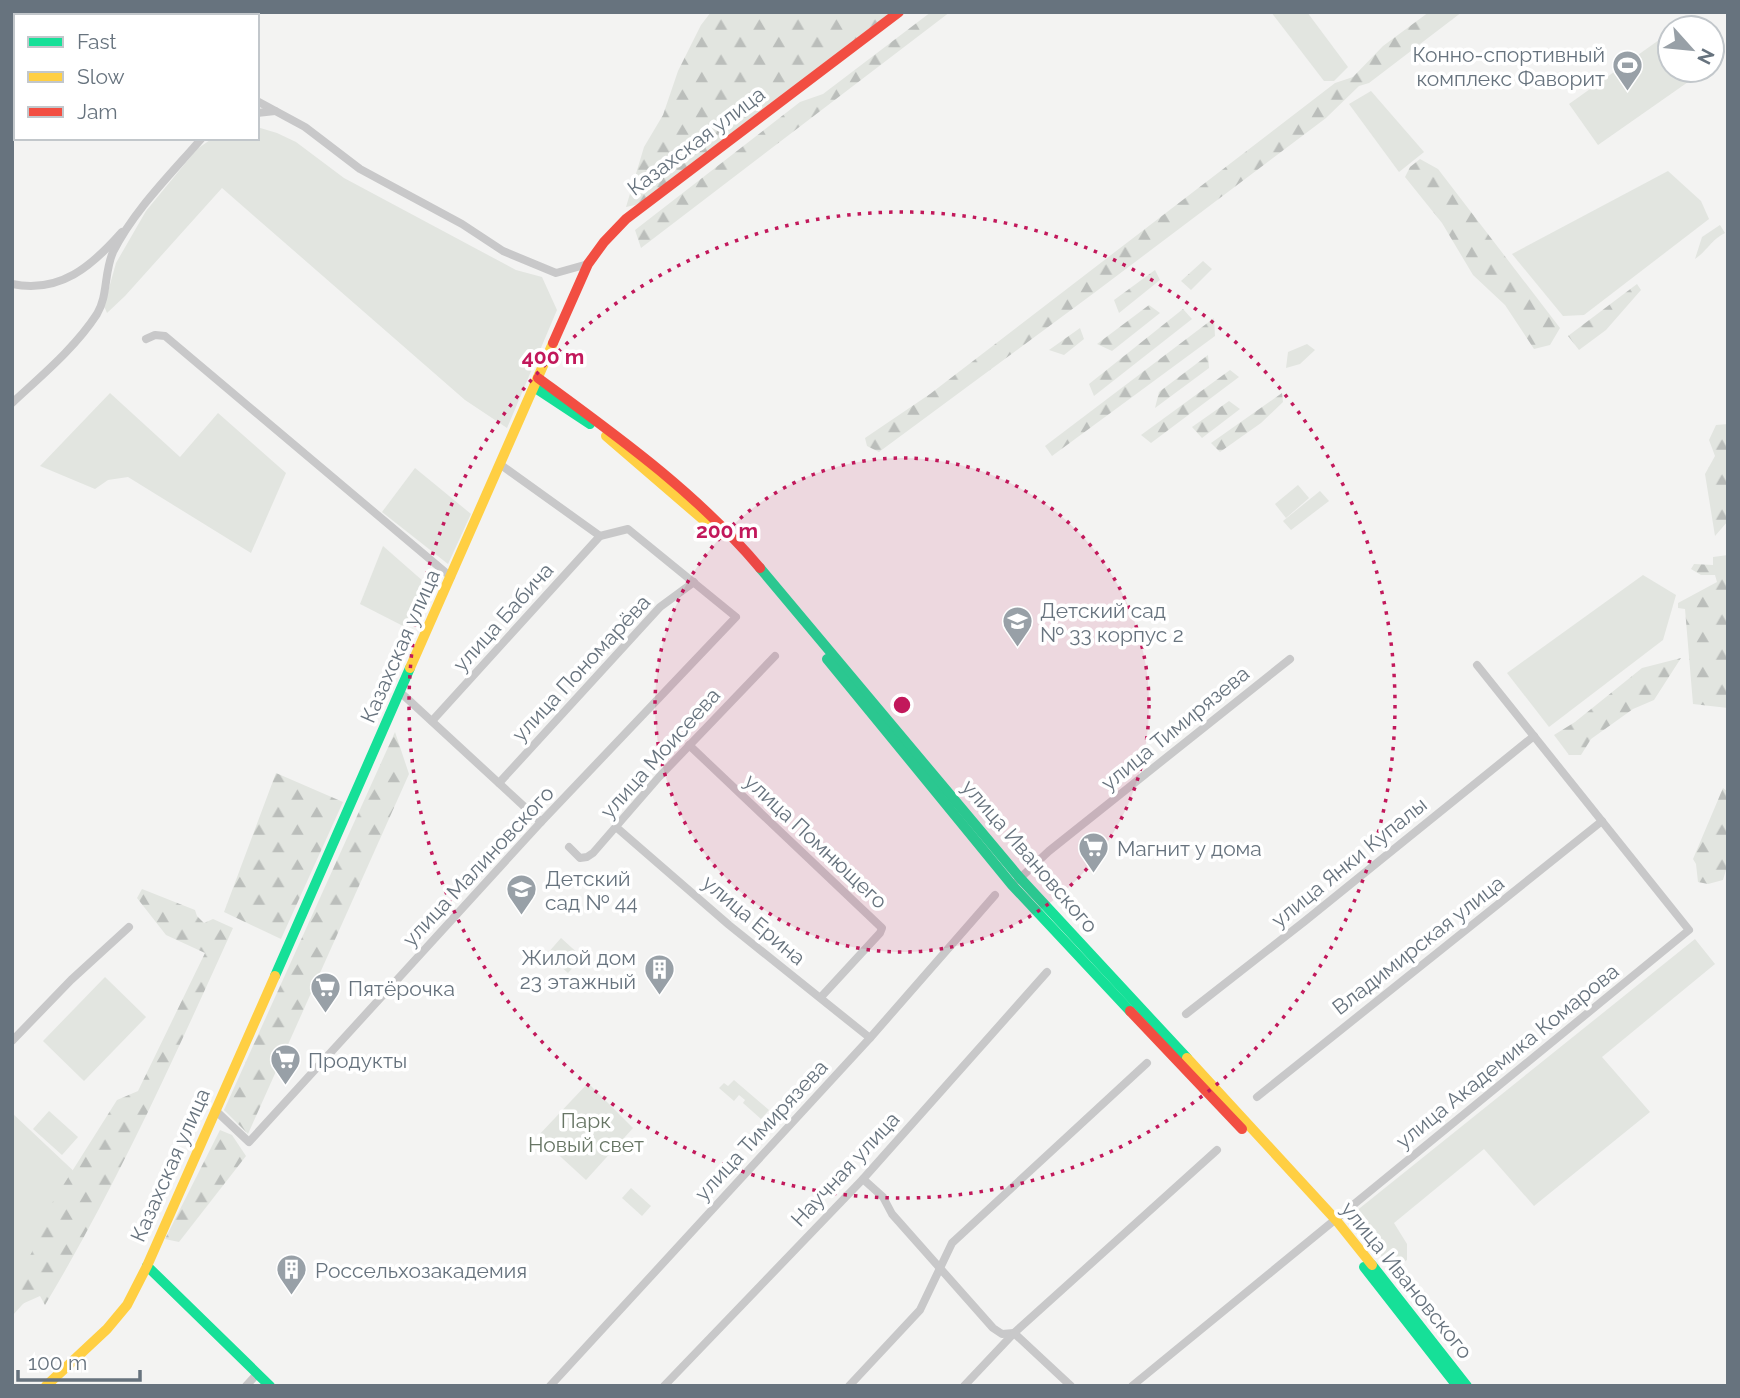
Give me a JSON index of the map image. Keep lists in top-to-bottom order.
{
  "streets": {
    "street": [
      "Казахская улица",
      "улица Бабича",
      "улица Пономарёва",
      "улица Тимирязева",
      "улица Моисеева",
      "улица Помнющего",
      "улица Ивановского",
      "улица Янки Купалы",
      "улица Малиновского",
      "улица Ерина",
      "Владимирская улица",
      "улица Академика Комарова",
      "Научная улица"
    ]
  },
  "crossings": [
    ["Казахская улица", "улица Ивановского"],
    ["Казахская улица", "улица Малиновского"],
    ["улица Пономарёва", "улица Малиновского"],
    ["улица Тимирязева", "улица Ивановского"],
    ["улица Тимирязева", "улица Ерина"],
    ["улица Моисеева", "улица Помнющего"],
    ["улица Моисеева", "улица Ерина"],
    ["улица Помнющего", "улица Ерина"],
    ["улица Ивановского", "улица Академика Комарова"],
    ["Владимирская улица", "улица Академика Комарова"]
  ],
  "parks": ["Парк Новый свет"],
  "places": {
    "sports": ["Конно-спортивный комплекс Фаворит"],
    "school or university": ["Детский сад № 33 корпус 2", "Детский сад № 44"],
    "supermarket": ["Магнит у дома", "Пятёрочка", "Продукты"],
    "building": ["Жилой дом 23 этажный", "Россельхозакадемия"]
  },
  "legend": ["Fast", "Slow", "Jam"],
  "scale_bar": "100 m",
  "north": "bottom right",
  "rings": ["400 m", "200 m"]
}
